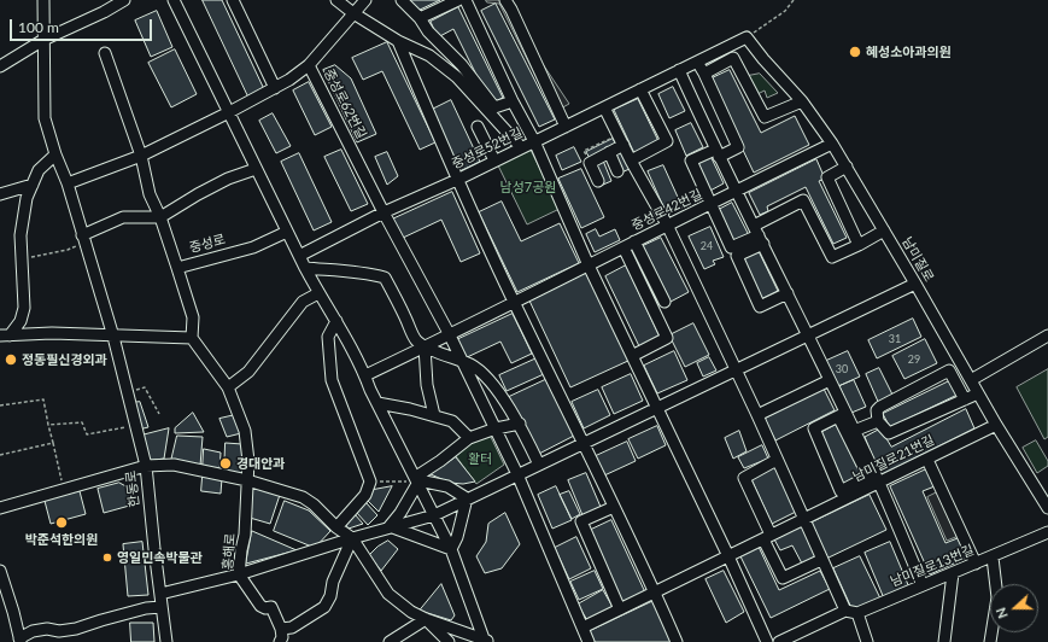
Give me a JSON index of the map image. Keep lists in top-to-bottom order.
{
  "streets": {
    "street": [
      "중성로62번길",
      "중성로52번길",
      "중성로42번길",
      "중성로",
      "남미질로",
      "남미질로21번길",
      "한동로",
      "흥해로",
      "남미질로13번길"
    ]
  },
  "crossings": [
    ["중성로62번길", "중성로52번길"],
    ["중성로52번길", "남미질로"],
    ["중성로42번길", "남미질로"],
    ["중성로", "흥해로"],
    ["남미질로", "남미질로21번길"]
  ],
  "parks": ["남성7공원", "활터"],
  "places": [
    "혜성소아과의원",
    "정동필신경외과",
    "경대안과",
    "박준석한의원",
    "영일민속박물관"
  ],
  "house_numbers": [
    "24",
    "31",
    "29",
    "30"
  ],
  "scale_bar": "100 m",
  "north": "left"
}
